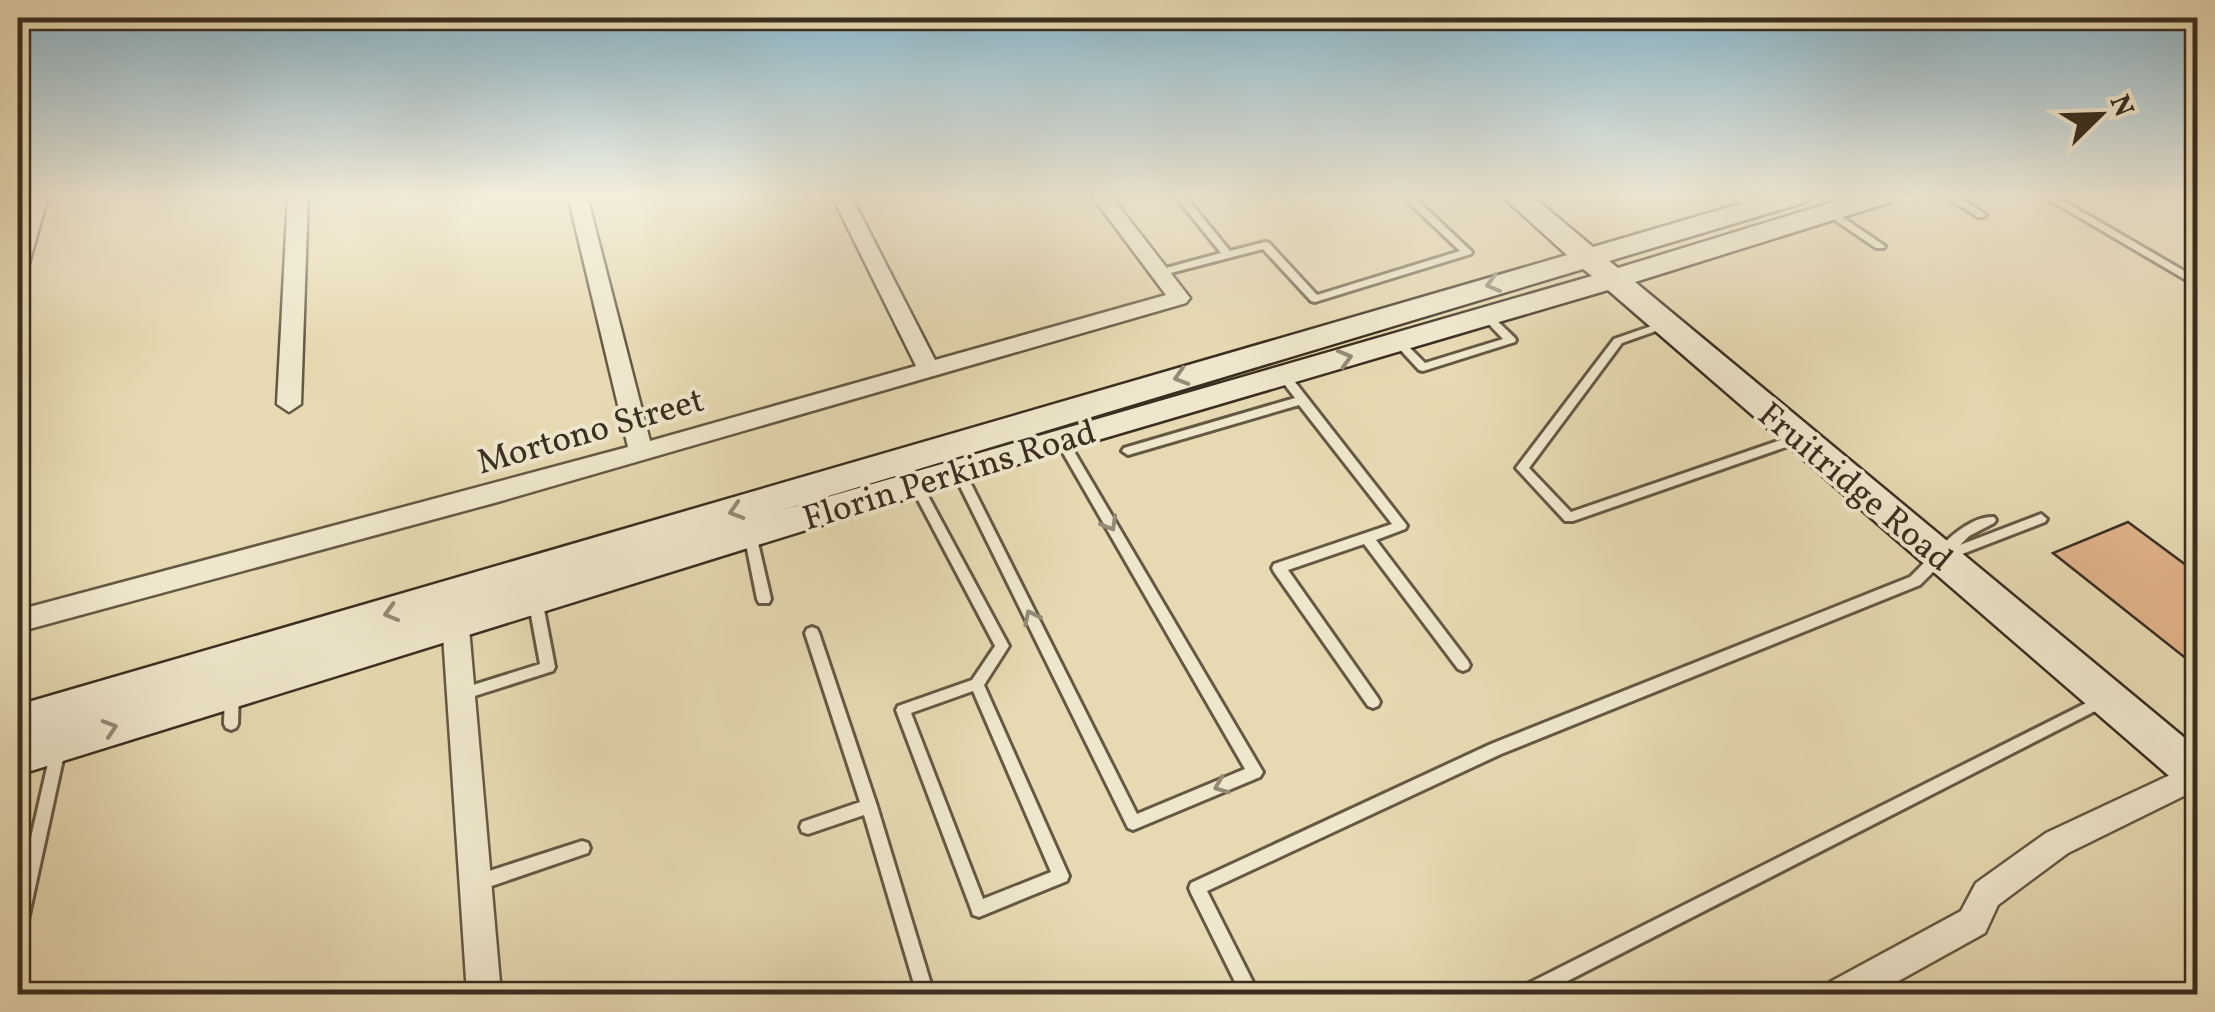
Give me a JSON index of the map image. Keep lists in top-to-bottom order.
{
  "streets": {
    "main road": ["Florin Perkins Road", "Fruitridge Road"],
    "street": ["Mortono Street"]
  },
  "crossings": [
    ["Florin Perkins Road", "Fruitridge Road"]
  ],
  "north": "top right"
}
